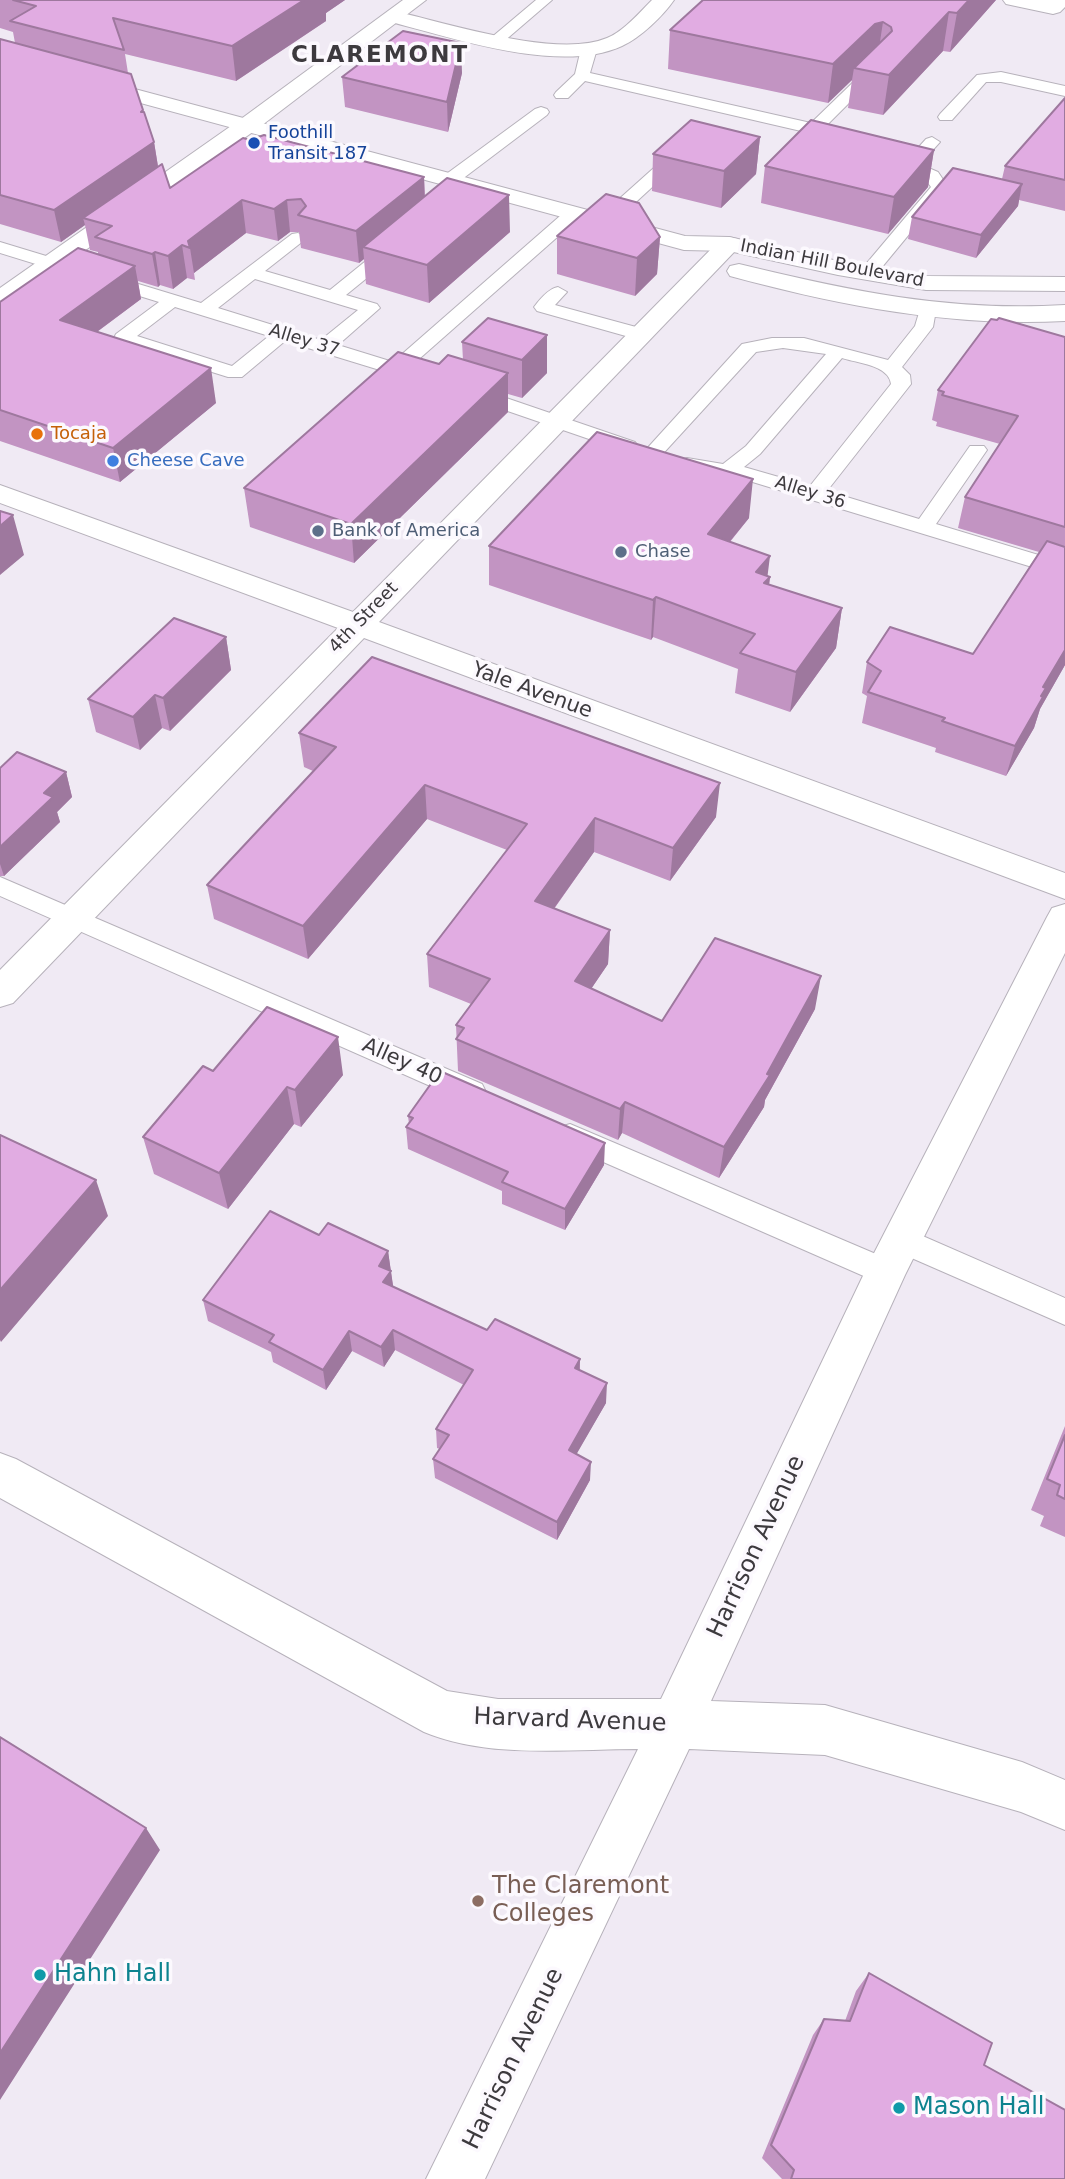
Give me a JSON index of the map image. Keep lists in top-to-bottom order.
{
  "streets": {
    "street": [
      "Indian Hill Boulevard",
      "4th Street",
      "Yale Avenue",
      "Harrison Avenue",
      "Harvard Avenue"
    ],
    "lane": ["Alley 37", "Alley 36", "Alley 40"]
  },
  "crossings": [
    ["Indian Hill Boulevard", "4th Street"],
    ["Alley 37", "Alley 36"],
    ["Alley 37", "4th Street"],
    ["Alley 36", "4th Street"],
    ["4th Street", "Yale Avenue"],
    ["4th Street", "Alley 40"],
    ["Harrison Avenue", "Harvard Avenue"]
  ],
  "districts": ["CLAREMONT"],
  "places": [
    "Foothill Transit 187",
    "Tocaja",
    "Cheese Cave",
    "Bank of America",
    "Chase",
    "The Claremont Colleges",
    "Hahn Hall",
    "Mason Hall"
  ]
}
